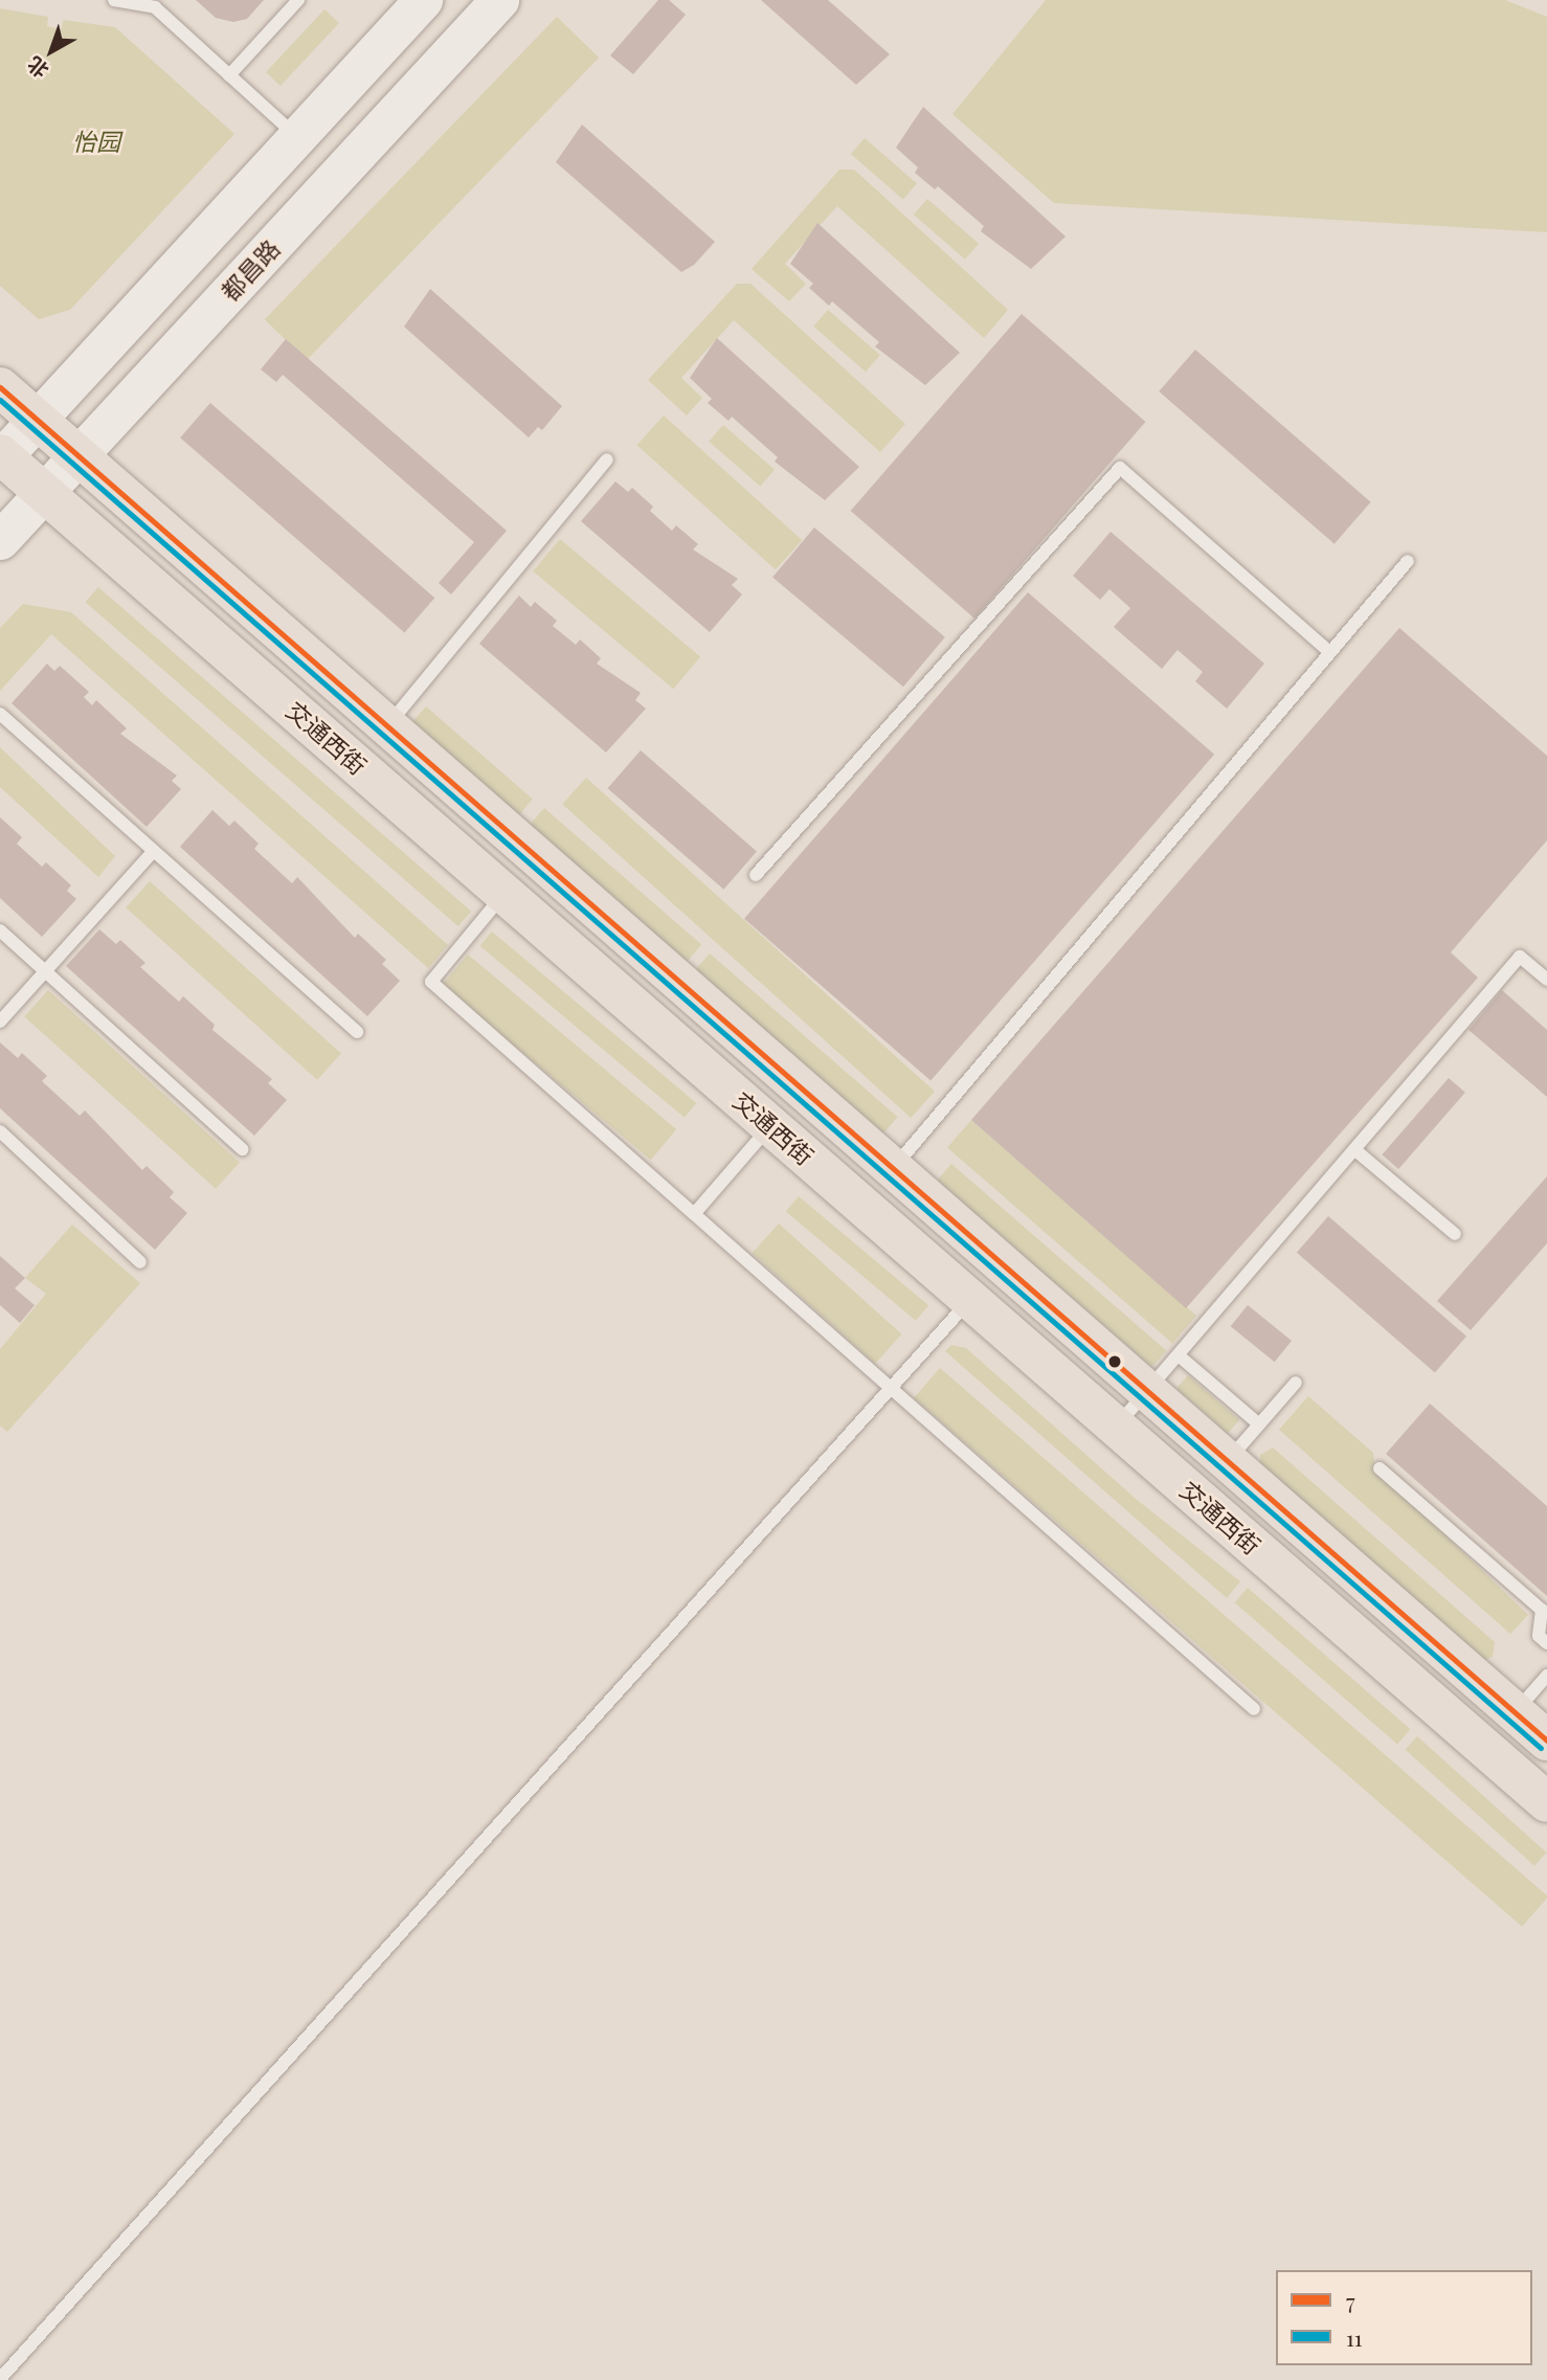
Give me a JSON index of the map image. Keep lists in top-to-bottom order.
{
  "streets": {
    "main road": ["都昌路", "交通西街"]
  },
  "crossings": [
    ["都昌路", "交通西街"]
  ],
  "parks": ["怡园"],
  "lines": ["transit line 7", "transit line 11"],
  "legend": ["7", "11"],
  "north": "bottom left"
}
